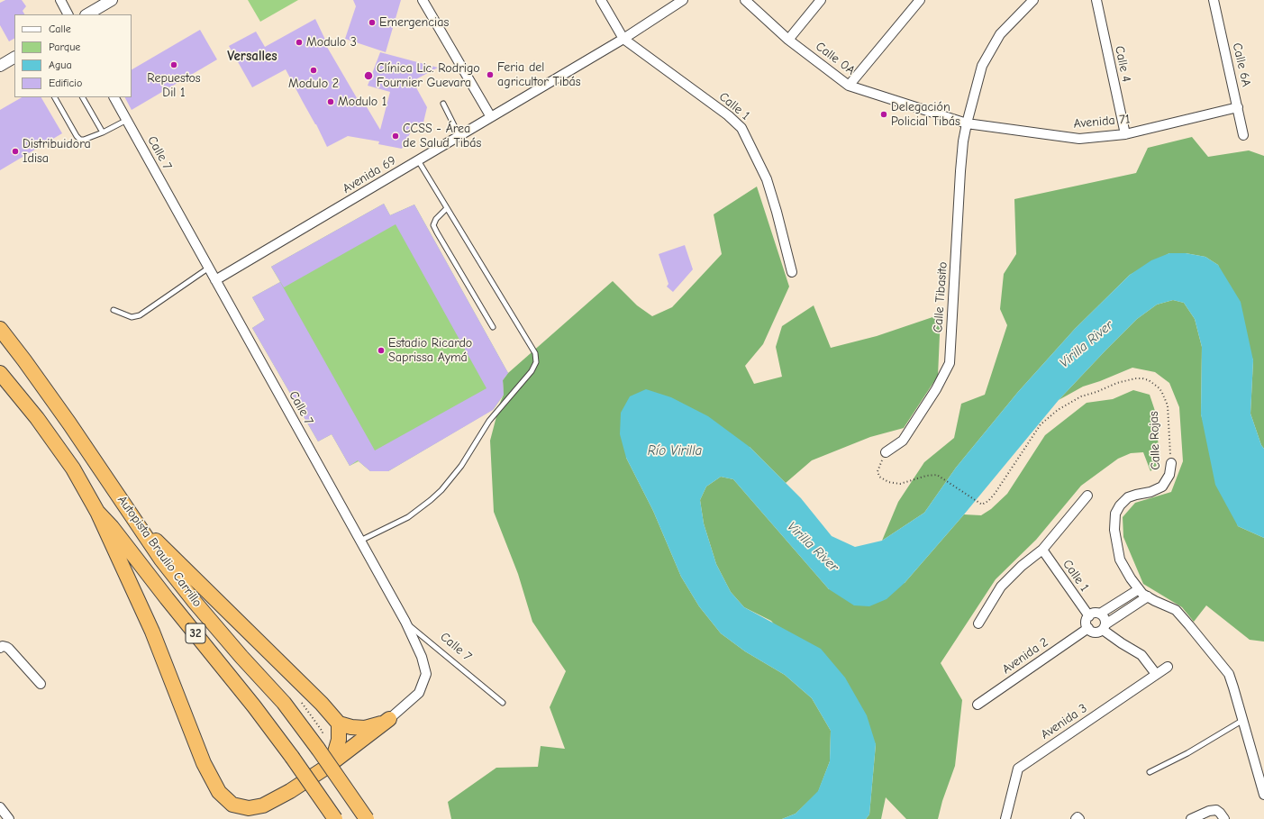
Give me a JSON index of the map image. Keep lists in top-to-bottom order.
{
  "streets": {
    "highway": ["Autopista Braulio Carrillo", "32"],
    "street": [
      "Calle 0A",
      "Calle 4",
      "Calle 6A",
      "Calle 1",
      "Avenida 71",
      "Calle 7",
      "Avenida 69",
      "Calle Tibasito",
      "Calle Rojas",
      "Avenida 2",
      "Avenida 3"
    ]
  },
  "crossings": [
    ["Calle 0A", "Avenida 71"],
    ["Calle 0A", "Calle Tibasito"],
    ["Calle 4", "Avenida 71"],
    ["Calle 6A", "Avenida 71"],
    ["Calle 1", "Avenida 69"],
    ["Calle 1", "Avenida 2"],
    ["Avenida 71", "Calle Tibasito"],
    ["Calle 7", "Avenida 69"],
    ["Calle Tibasito", "Calle Rojas"]
  ],
  "districts": ["Versalles"],
  "water": ["Virilla River", "Río Virilla"],
  "places": [
    "Emergencias",
    "Modulo 3",
    "Repuestos Dil 1",
    "Modulo 2",
    "Feria del agricultor Tibás",
    "Clínica Lic. Rodrigo Fournier Guevara",
    "Modulo 1",
    "Delegación Policial Tibás",
    "CCSS - Área de Salud Tibás",
    "Distribuidora Idisa",
    "Estadio Ricardo Saprissa Aymá"
  ],
  "legend": [
    "Calle",
    "Parque",
    "Agua",
    "Edificio"
  ]
}
